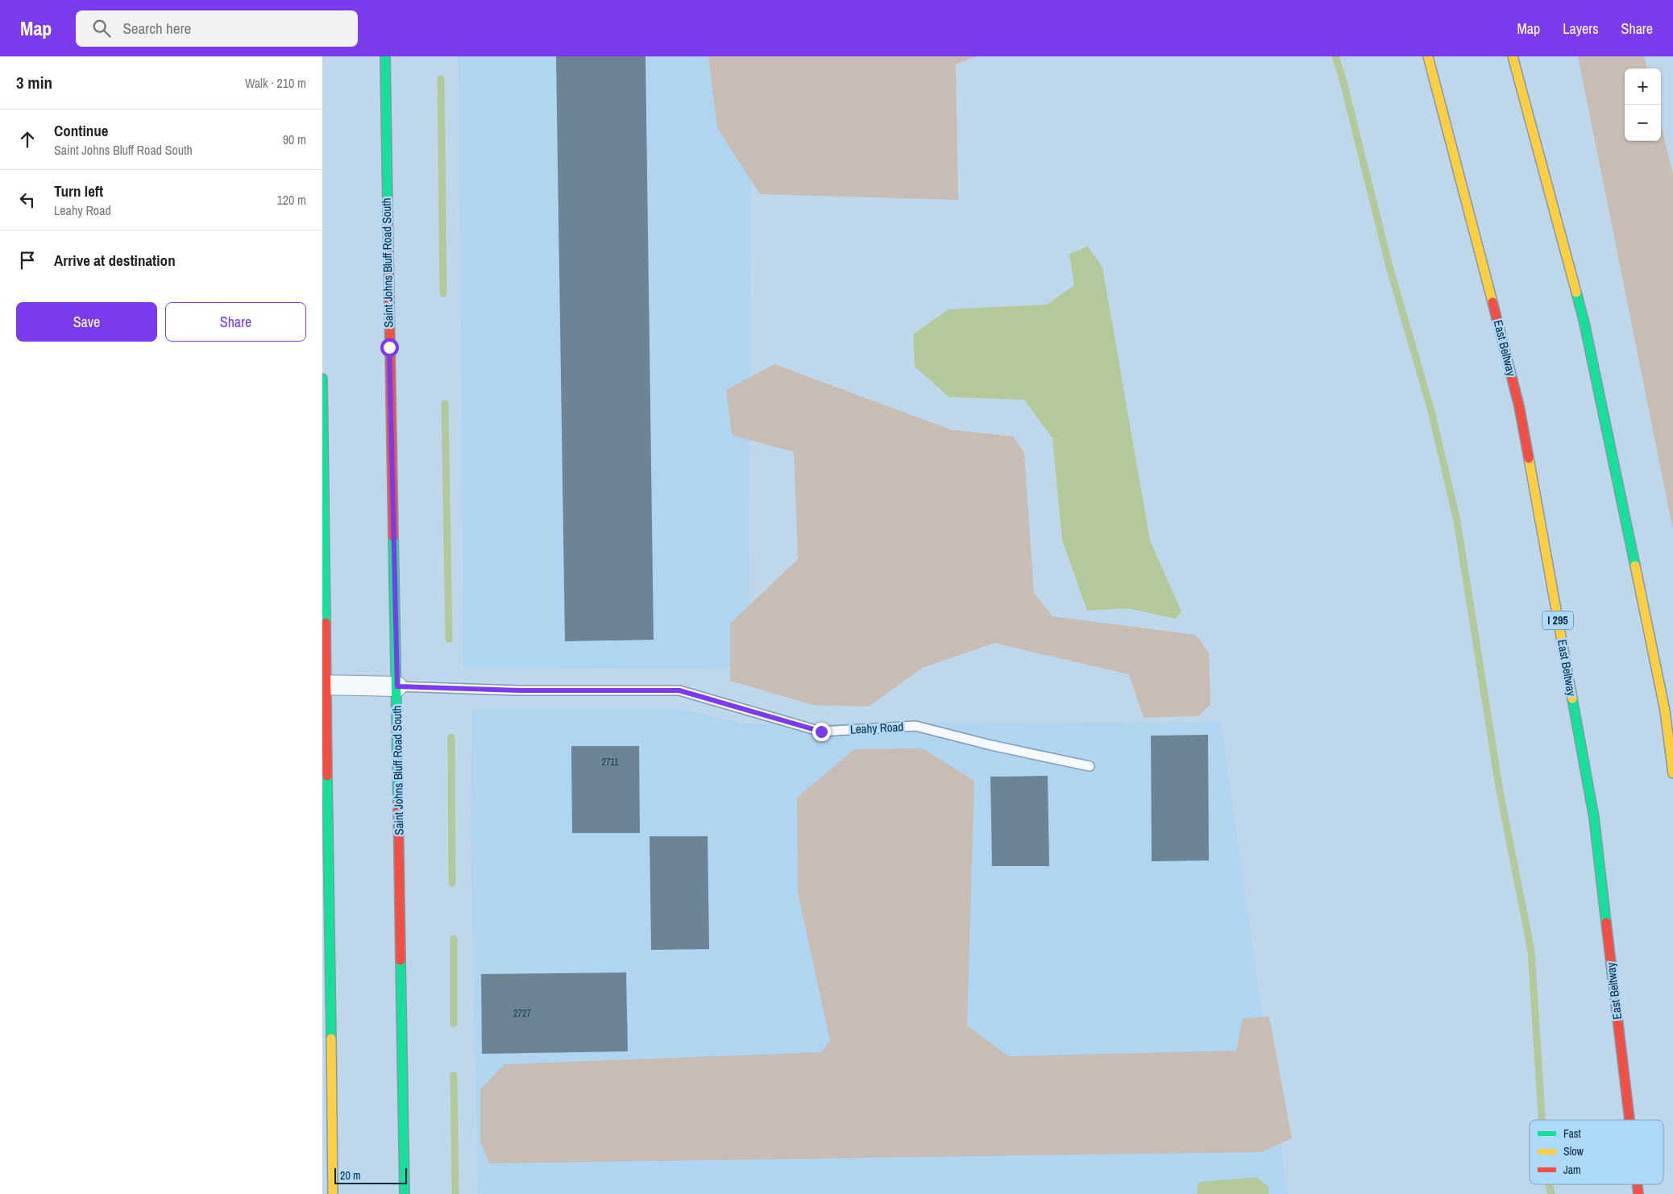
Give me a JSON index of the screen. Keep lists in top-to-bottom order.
{
  "streets": {
    "main road": ["Saint Johns Bluff Road South", "East Beltway", "I 295"],
    "street": ["Leahy Road"]
  },
  "crossings": [
    ["Saint Johns Bluff Road South", "Leahy Road"]
  ],
  "house_numbers": ["2711", "2727"],
  "legend": ["Fast", "Slow", "Jam"],
  "scale_bar": "20 m",
  "page": {
    "header": "Map",
    "search": "Search here",
    "nav": ["Map", "Layers", "Share"],
    "heading": ["3 min", "Walk · 210 m"],
    "map_buttons": ["+", "−"],
    "list": [
      ["Continue", "Saint Johns Bluff Road South", "90 m"],
      ["Turn left", "Leahy Road", "120 m"],
      "Arrive at destination"
    ],
    "buttons": ["Save", "Share"],
    "scale": "20 m"
  }
}
